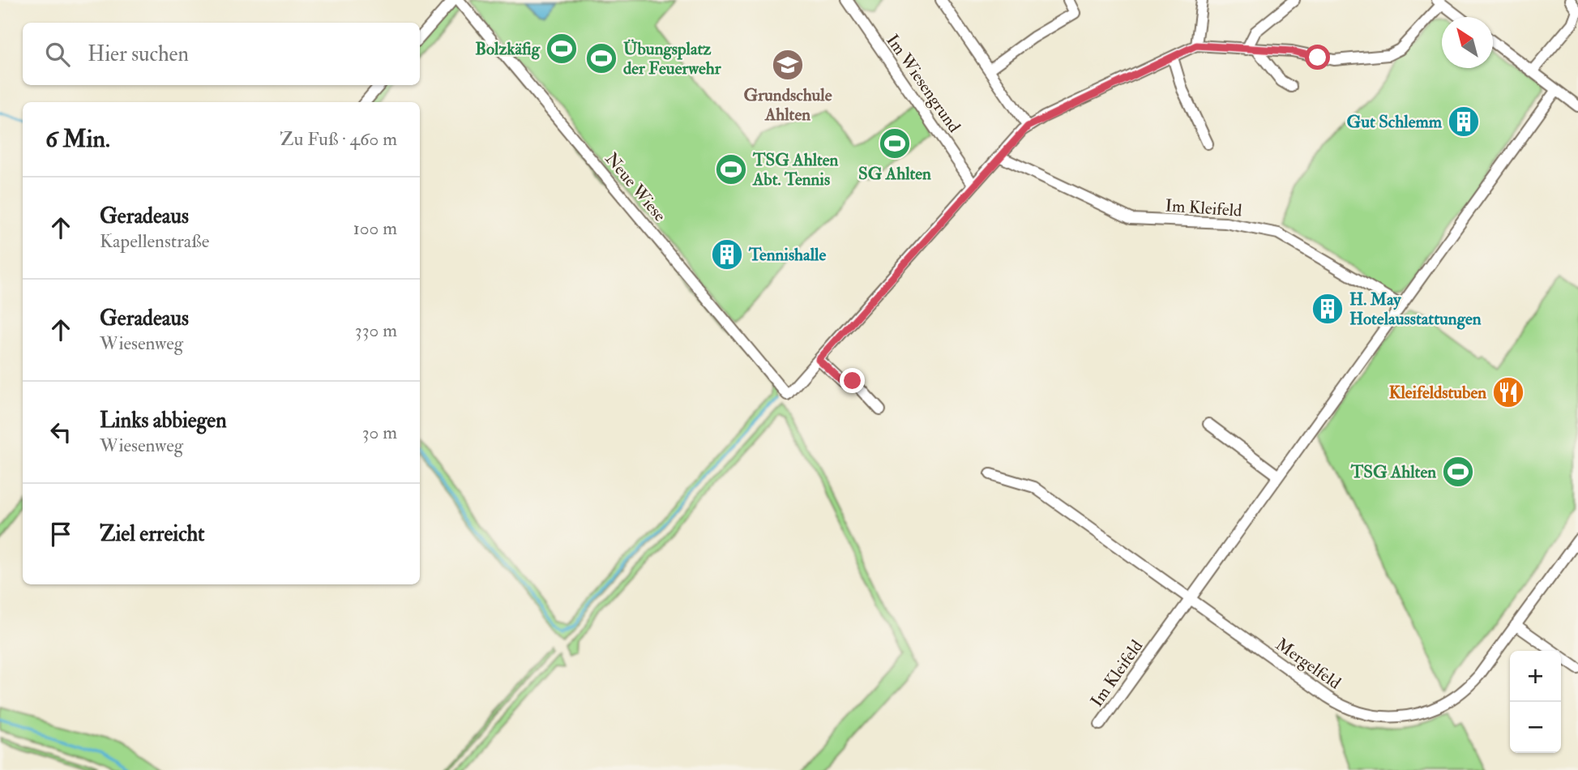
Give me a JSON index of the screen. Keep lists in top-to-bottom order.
{
  "streets": {
    "street": [
      "Im Wiesengrund",
      "Neue Wiese",
      "Im Kleifeld",
      "Mergelfeld"
    ]
  },
  "crossings": [
    ["Im Kleifeld", "Mergelfeld"]
  ],
  "places": {
    "sports": [
      "Bolzkäfig",
      "Übungsplatz der Feuerwehr",
      "SG Ahlten",
      "TSG Ahlten Abt. Tennis",
      "TSG Ahlten"
    ],
    "school or university": ["Grundschule Ahlten"],
    "building": ["Gut Schlemm", "Tennishalle", "H. May Hotelausstattungen"],
    "restaurant": ["Kleifeldstuben"]
  },
  "north": "top left",
  "page": {
    "search": "Hier suchen",
    "heading": ["6 Min.", "Zu Fuß · 460 m"],
    "list": [
      ["Geradeaus", "Kapellenstraße", "100 m"],
      ["Geradeaus", "Wiesenweg", "330 m"],
      ["Links abbiegen", "Wiesenweg", "30 m"],
      "Ziel erreicht"
    ],
    "map_buttons": ["+", "−"]
  }
}
